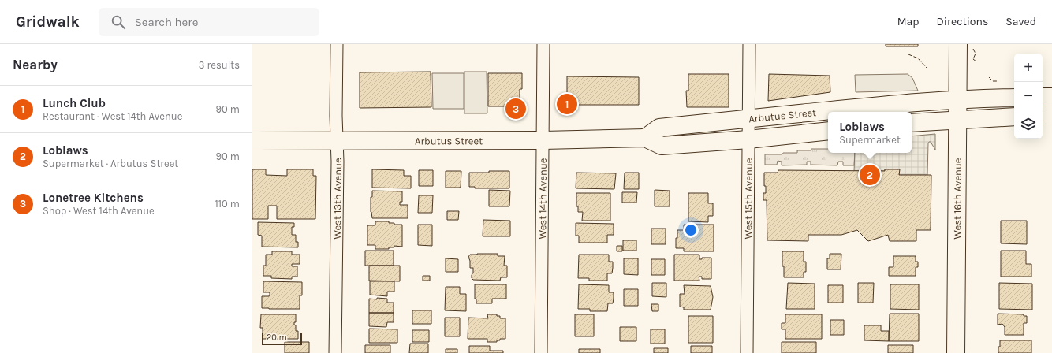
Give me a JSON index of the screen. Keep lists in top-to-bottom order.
{
  "streets": {
    "main road": ["Arbutus Street", "West 16th Avenue"],
    "street": ["West 13th Avenue", "West 14th Avenue", "West 15th Avenue"]
  },
  "crossings": [
    ["Arbutus Street", "West 13th Avenue"],
    ["Arbutus Street", "West 14th Avenue"],
    ["Arbutus Street", "West 15th Avenue"],
    ["Arbutus Street", "West 16th Avenue"]
  ],
  "scale_bar": "20 m",
  "page": {
    "header": "Gridwalk",
    "search": "Search here",
    "nav": ["Map", "Directions", "Saved"],
    "heading": ["Nearby", "3 results"],
    "map_buttons": ["+", "−"],
    "list": [
      {
        "mark": "1",
        "name": "Lunch Club",
        "note": "Restaurant · West 14th Avenue",
        "value": "90 m"
      },
      {
        "mark": "2",
        "name": "Loblaws",
        "note": "Supermarket · Arbutus Street",
        "value": "90 m"
      },
      {
        "mark": "3",
        "name": "Lonetree Kitchens",
        "note": "Shop · West 14th Avenue",
        "value": "110 m"
      }
    ],
    "pins": ["1", "3", "2"],
    "popup": ["Loblaws", "Supermarket"],
    "scale": "20 m"
  }
}
